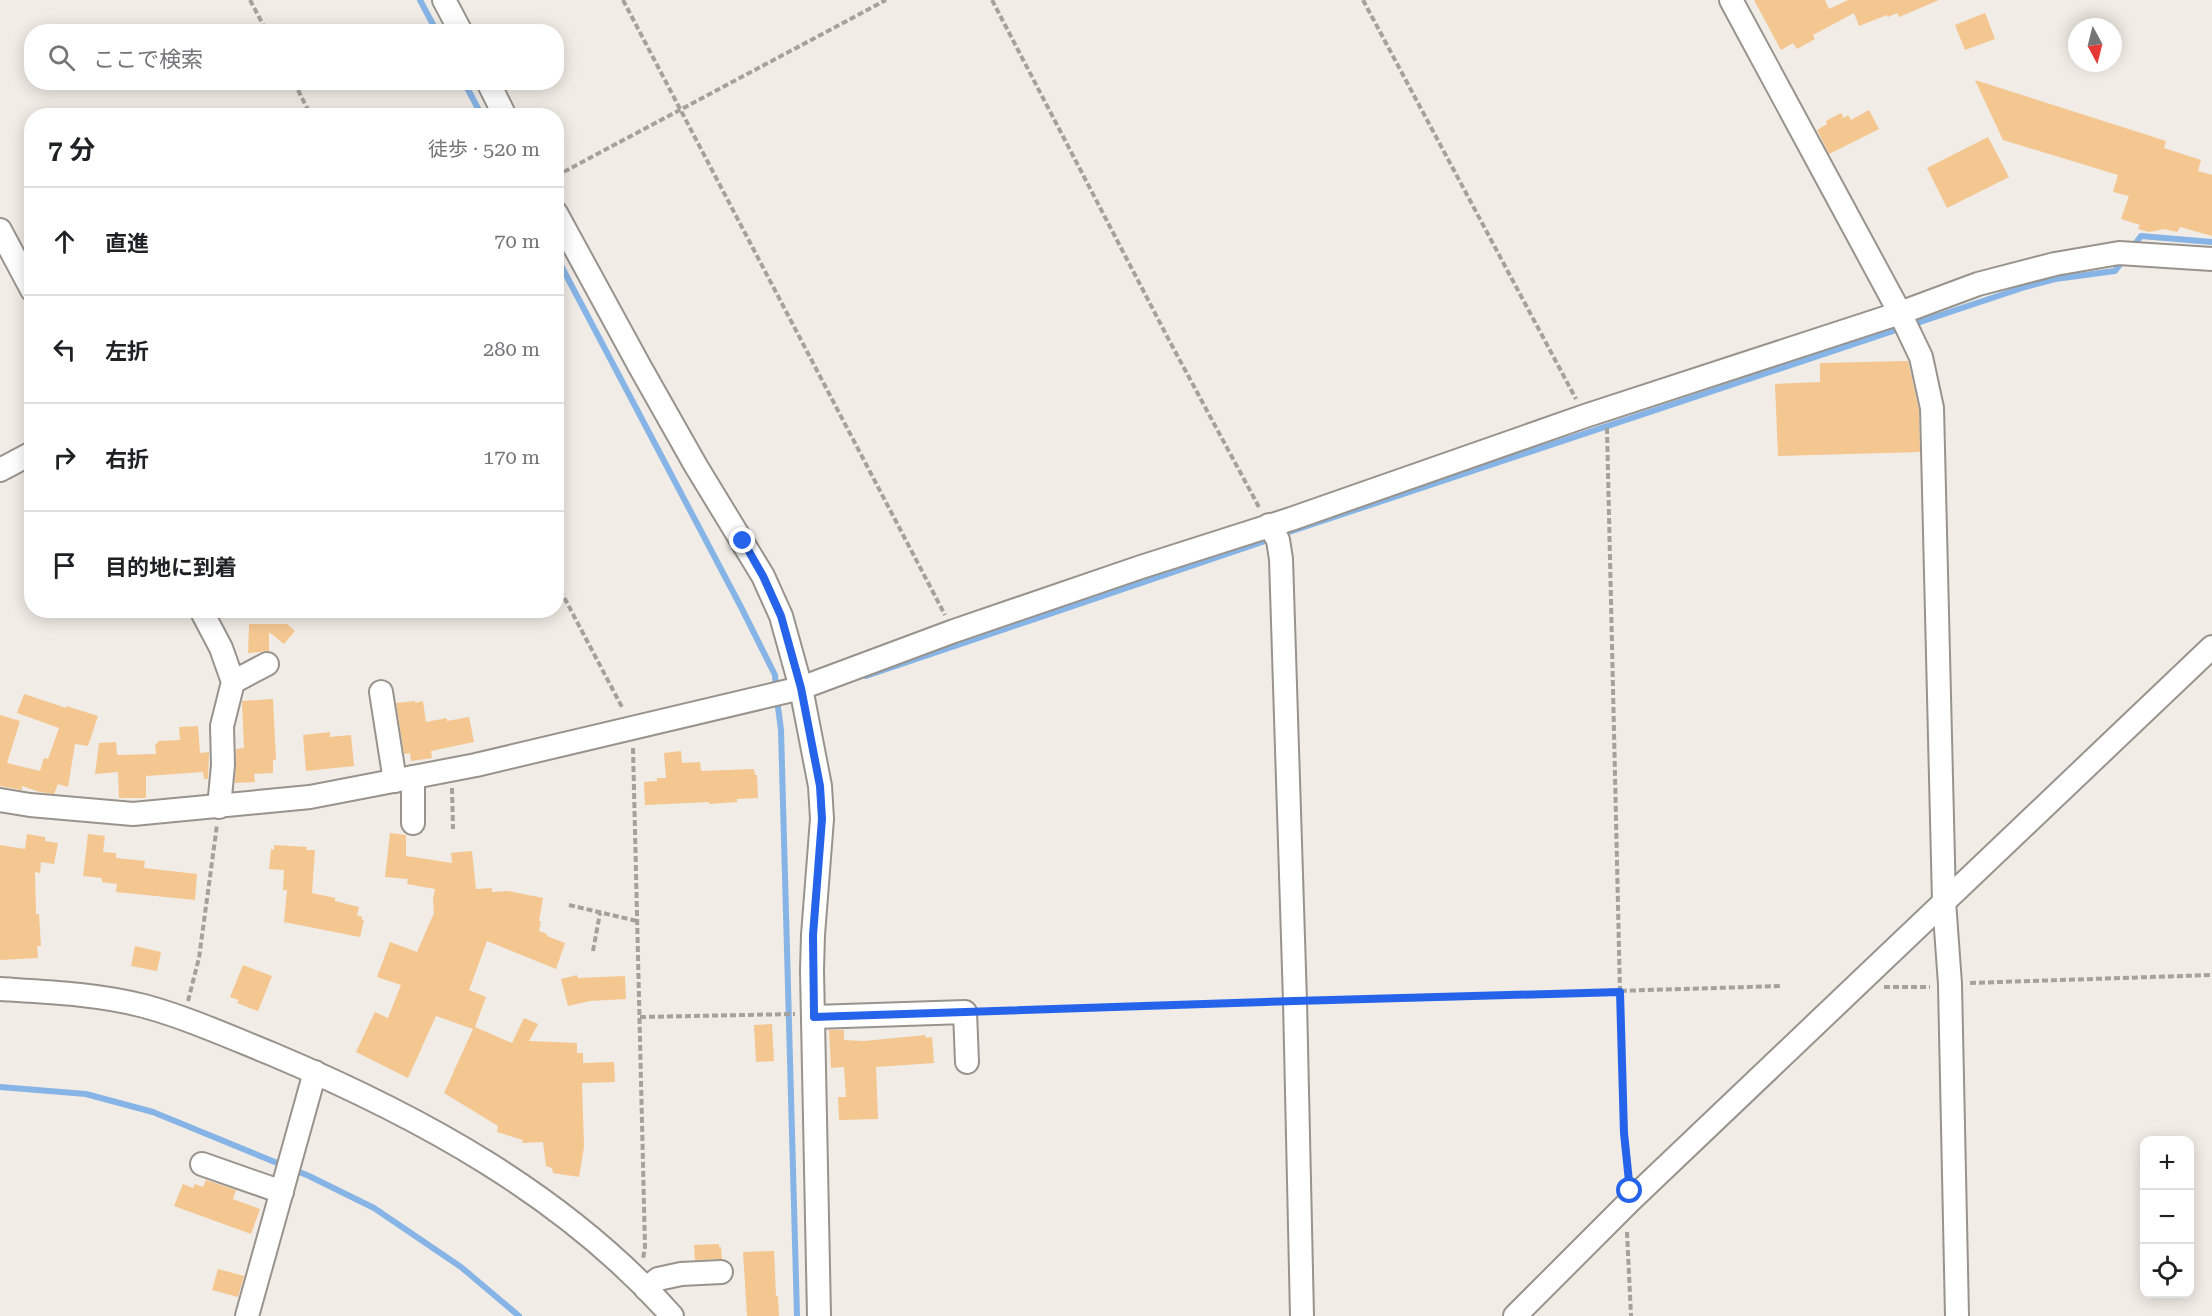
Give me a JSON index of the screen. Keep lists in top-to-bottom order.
{
  "north": "bottom",
  "page": {
    "search": "ここで検索",
    "heading": ["7 分", "徒歩 · 520 m"],
    "list": [
      ["直進", "70 m"],
      ["左折", "280 m"],
      ["右折", "170 m"],
      "目的地に到着"
    ],
    "map_buttons": ["+", "−"]
  }
}
